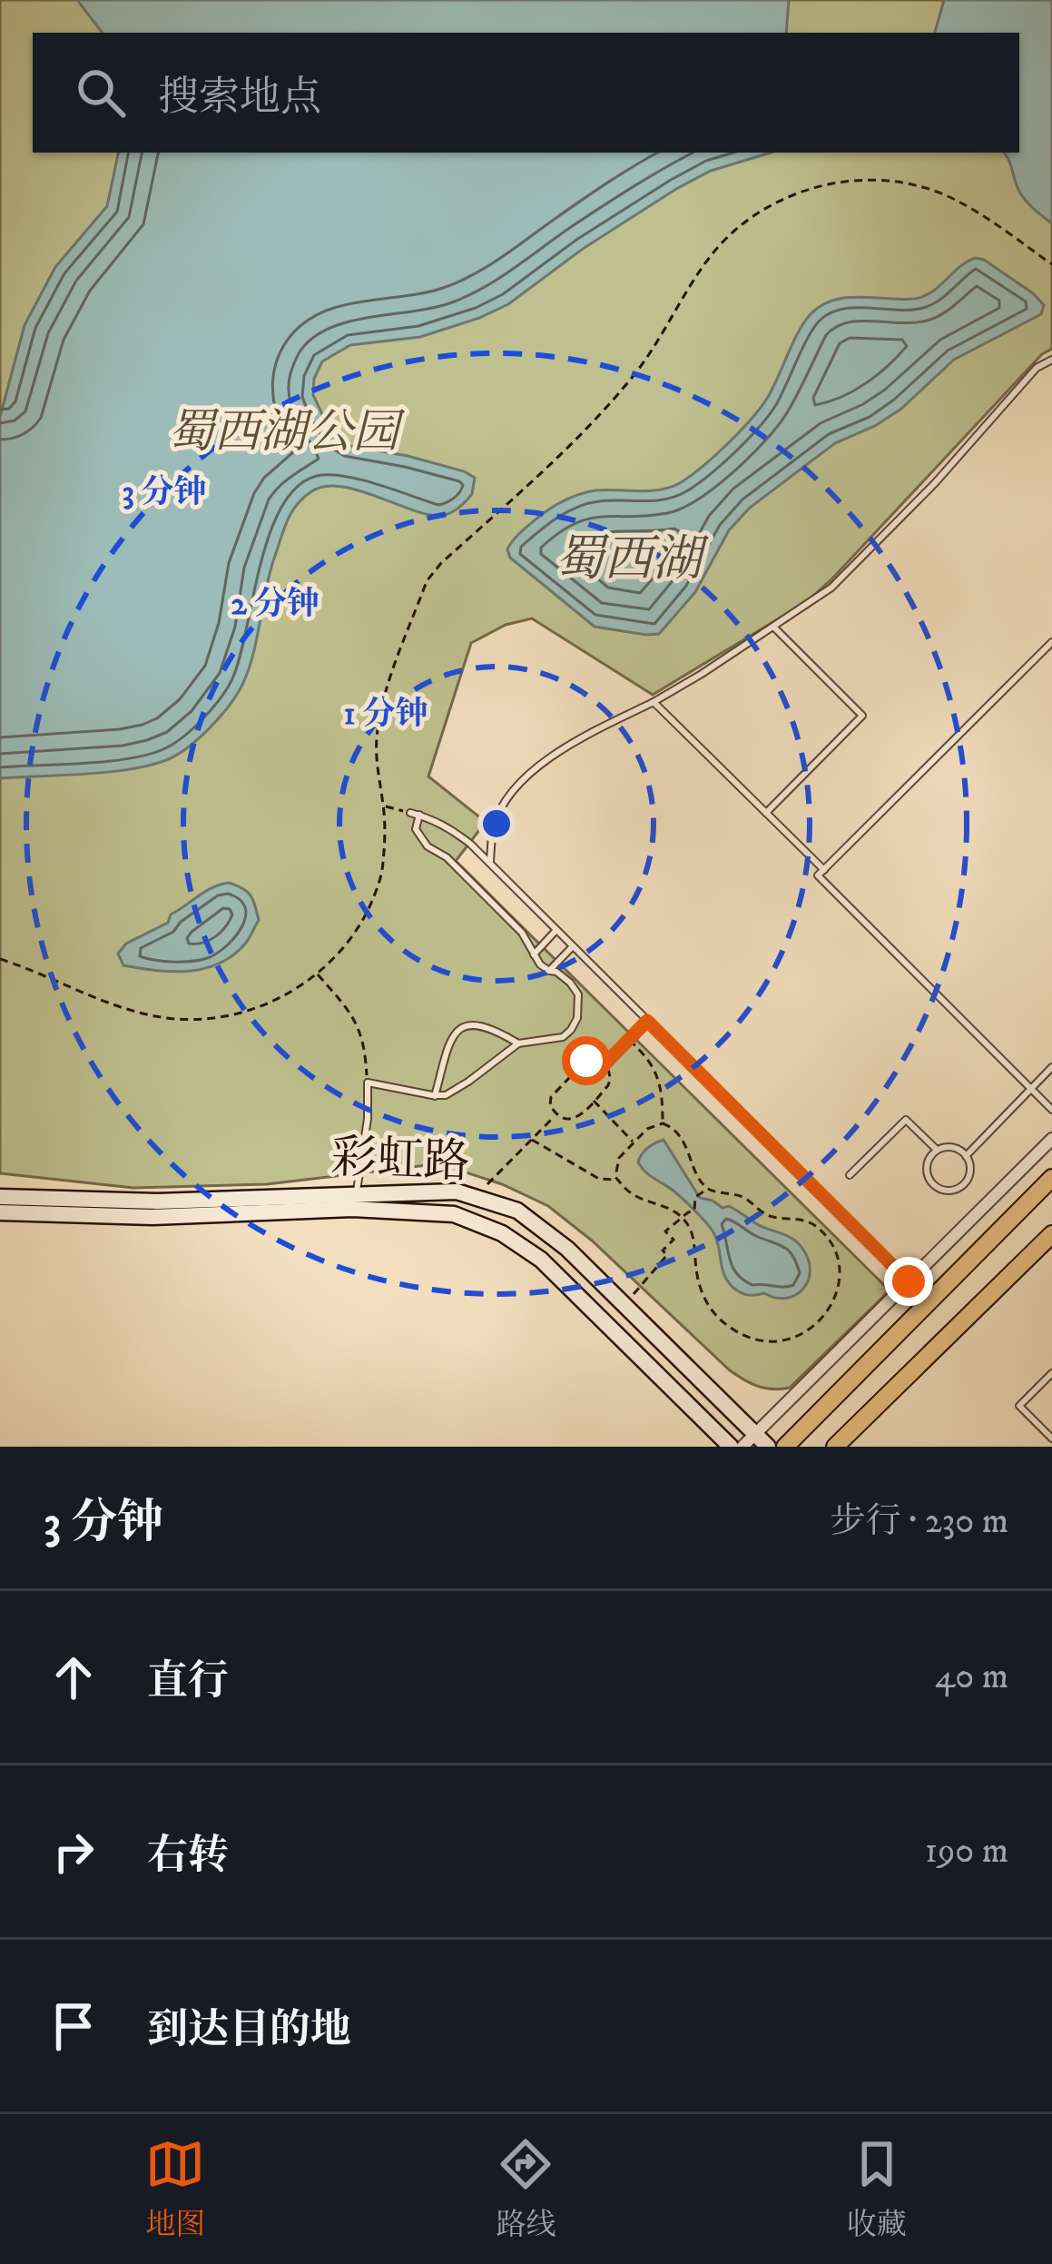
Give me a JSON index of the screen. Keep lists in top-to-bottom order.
{
  "streets": {
    "main road": ["彩虹路"]
  },
  "water": ["蜀西湖"],
  "parks": ["蜀西湖公园"],
  "page": {
    "search": "搜索地点",
    "heading": ["3 分钟", "步行 · 230 m"],
    "list": [
      ["直行", "40 m"],
      ["右转", "190 m"],
      "到达目的地"
    ],
    "nav": ["地图", "路线", "收藏"]
  },
  "rings": ["3 分钟", "2 分钟", "1 分钟"]
}
